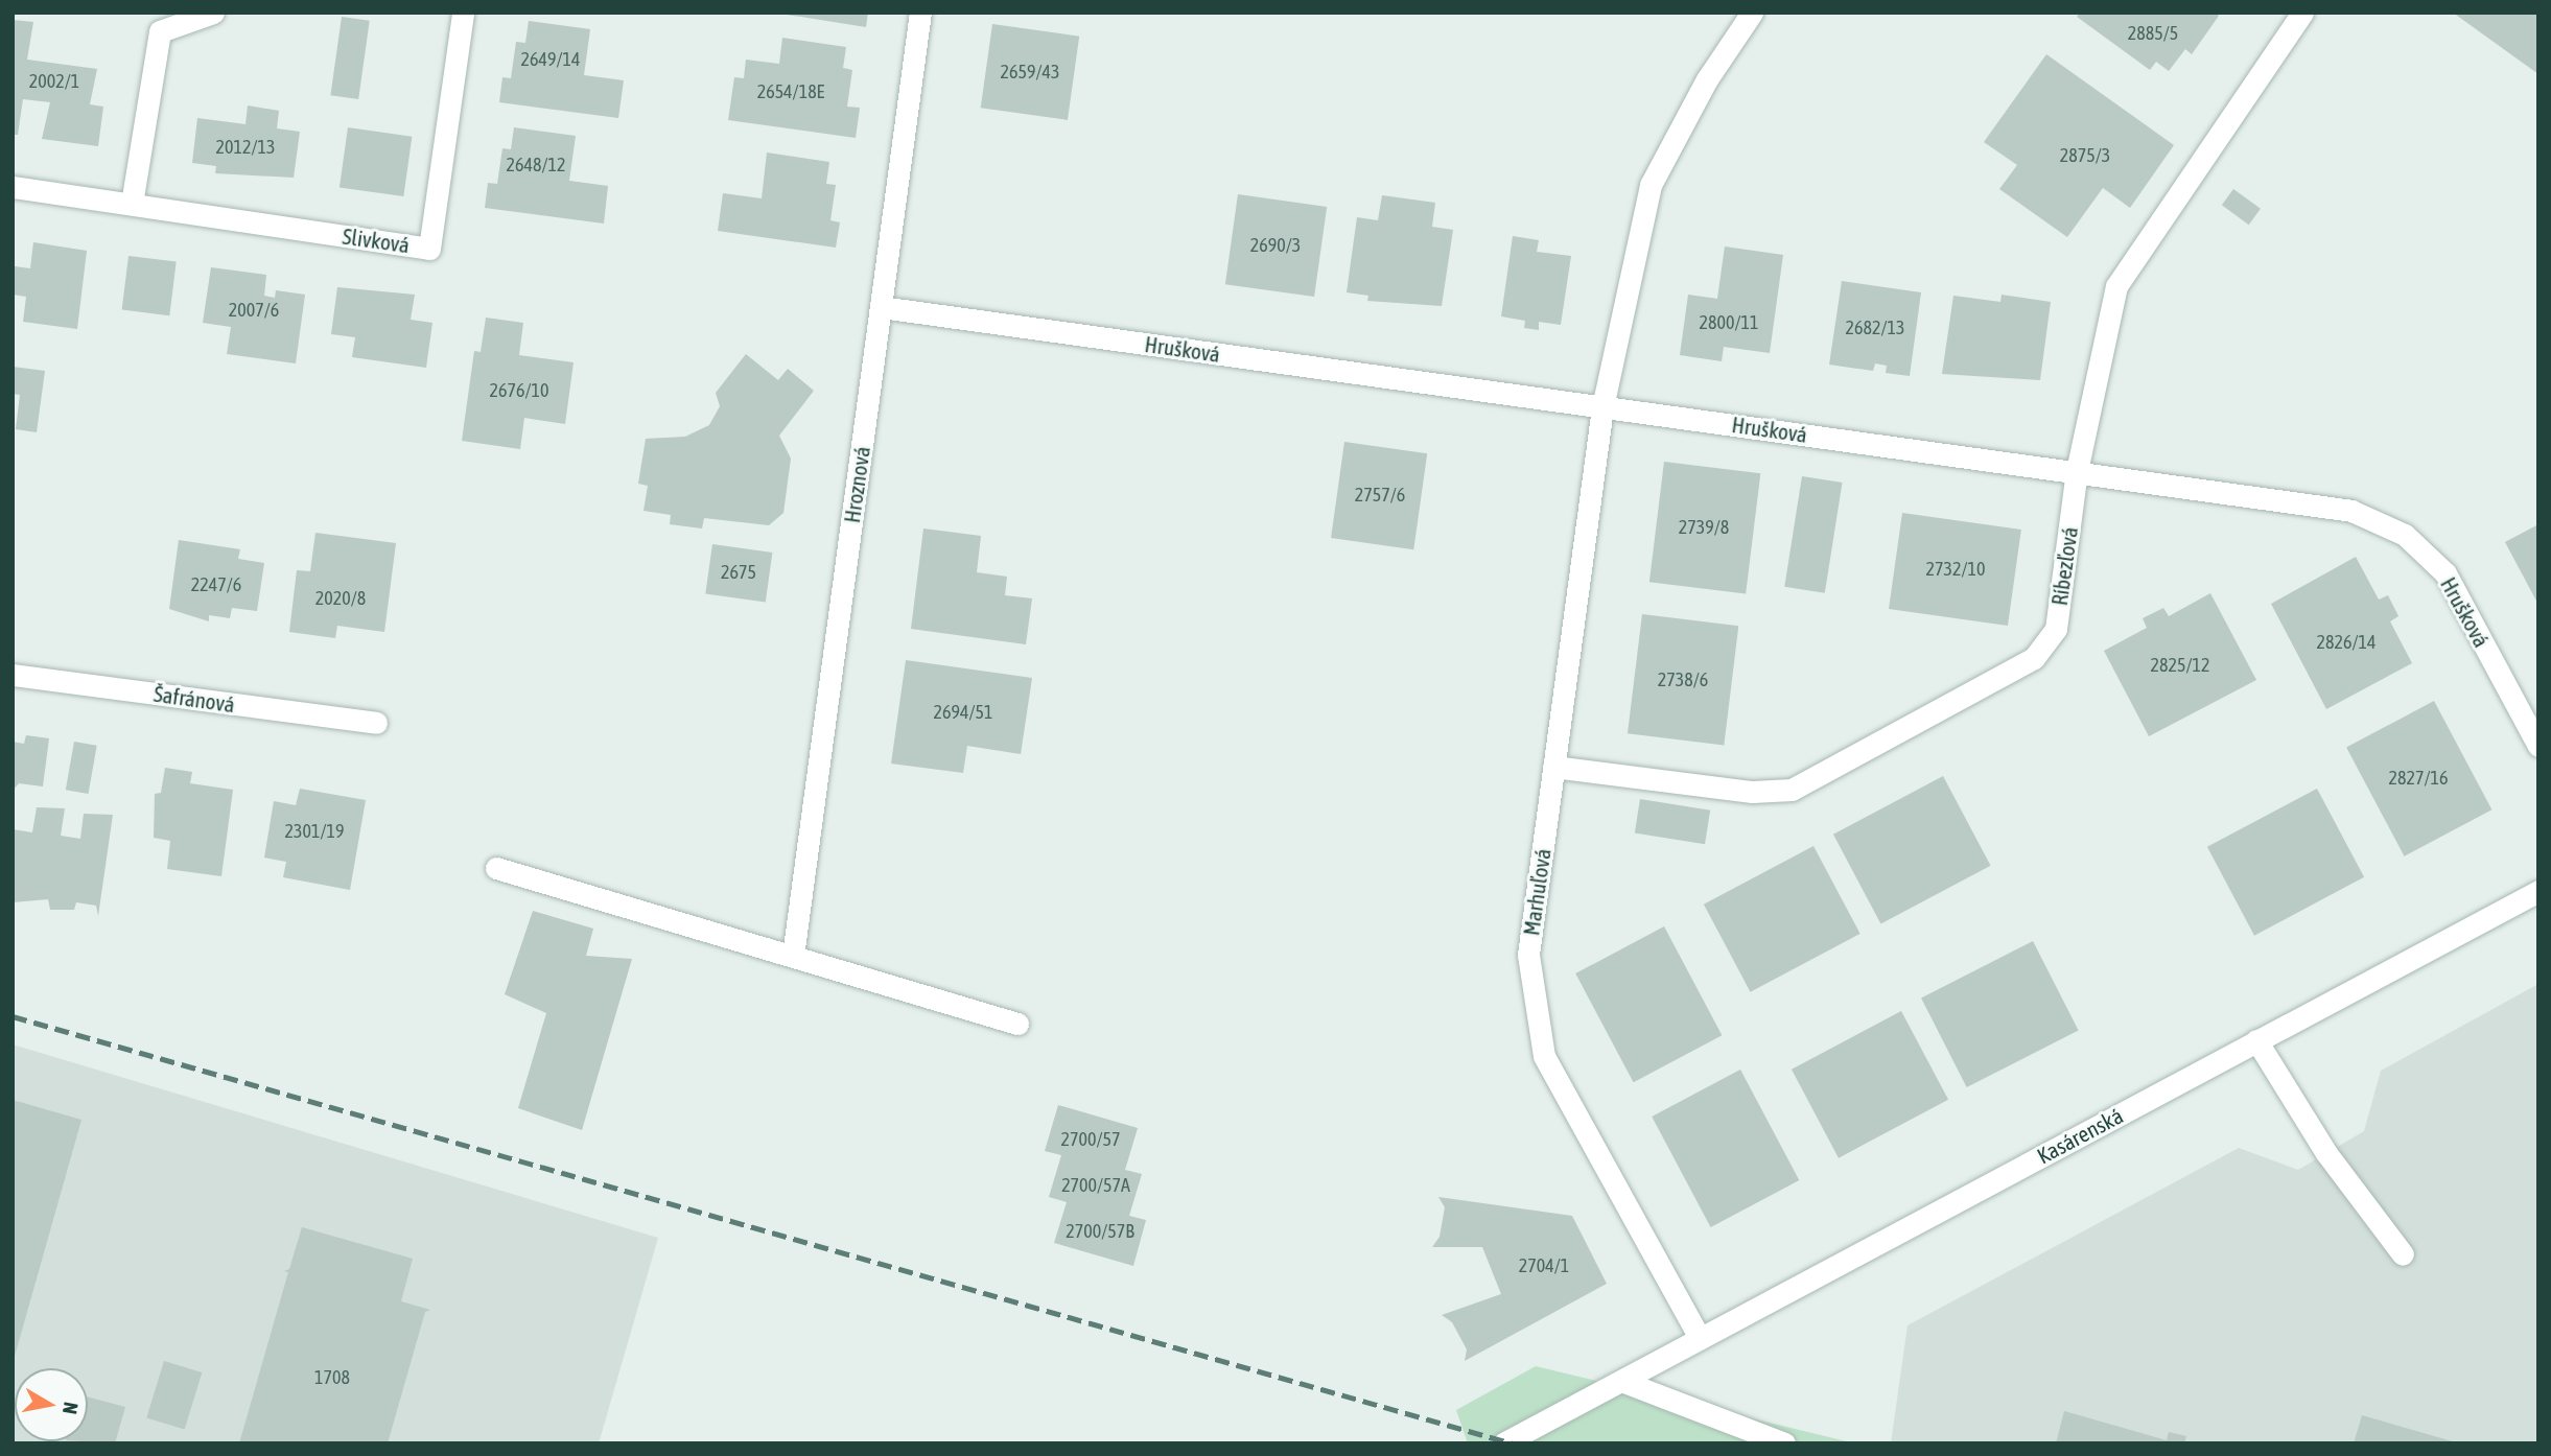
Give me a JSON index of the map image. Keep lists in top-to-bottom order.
{
  "streets": {
    "street": [
      "Slivková",
      "Hrušková",
      "Hroznová",
      "Ríbezľová",
      "Šafránová",
      "Marhuľová",
      "Kasárenská"
    ]
  },
  "crossings": [
    ["Hrušková", "Hroznová"],
    ["Hrušková", "Ríbezľová"],
    ["Hrušková", "Marhuľová"],
    ["Ríbezľová", "Marhuľová"],
    ["Marhuľová", "Kasárenská"]
  ],
  "house_numbers": [
    "2885/5",
    "2649/14",
    "2659/43",
    "2002/1",
    "2654/18E",
    "2012/13",
    "2875/3",
    "2648/12",
    "2690/3",
    "2007/6",
    "2800/11",
    "2682/13",
    "2676/10",
    "2757/6",
    "2739/8",
    "2732/10",
    "2675",
    "2247/6",
    "2020/8",
    "2826/14",
    "2825/12",
    "2738/6",
    "2694/51",
    "2827/16",
    "2301/19",
    "2700/57",
    "2700/57A",
    "2700/57B",
    "2704/1",
    "1708"
  ],
  "north": "right"
}
